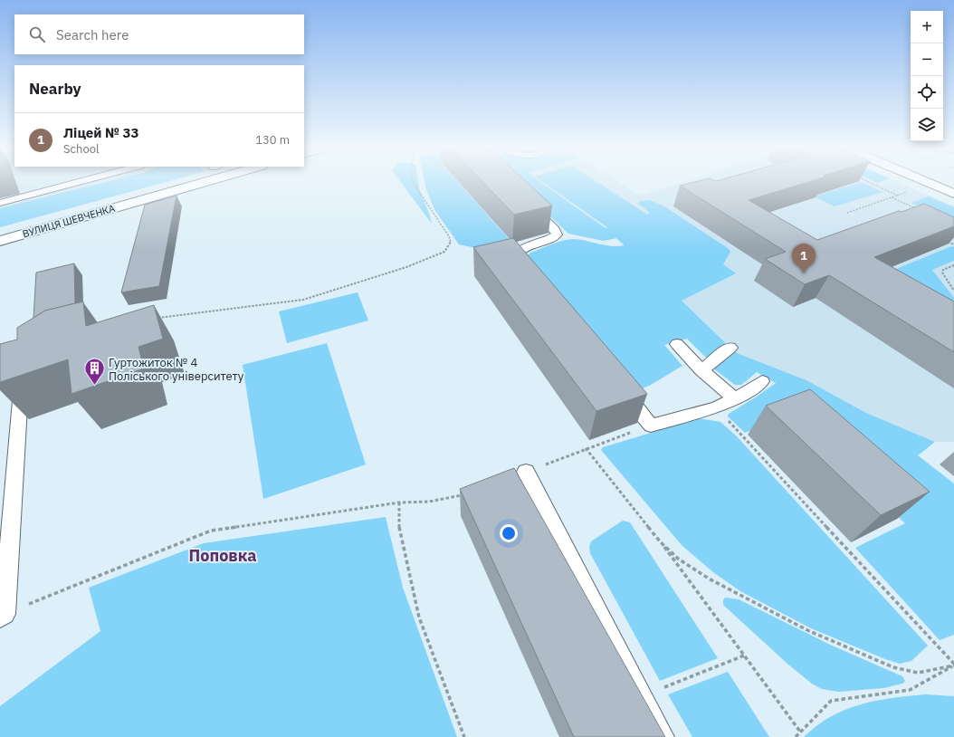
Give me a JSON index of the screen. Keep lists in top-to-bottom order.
{
  "streets": {
    "main road": ["ВУЛИЦЯ ШЕВЧЕНКА"]
  },
  "districts": ["Поповка"],
  "places": {
    "building": ["Гуртожиток № 4 Поліського університету"]
  },
  "page": {
    "map_buttons": ["+", "−"],
    "search": "Search here",
    "heading": "Nearby",
    "list": [
      {
        "mark": "1",
        "name": "Ліцей № 33",
        "note": "School",
        "value": "130 m"
      }
    ],
    "pins": "1"
  }
}
